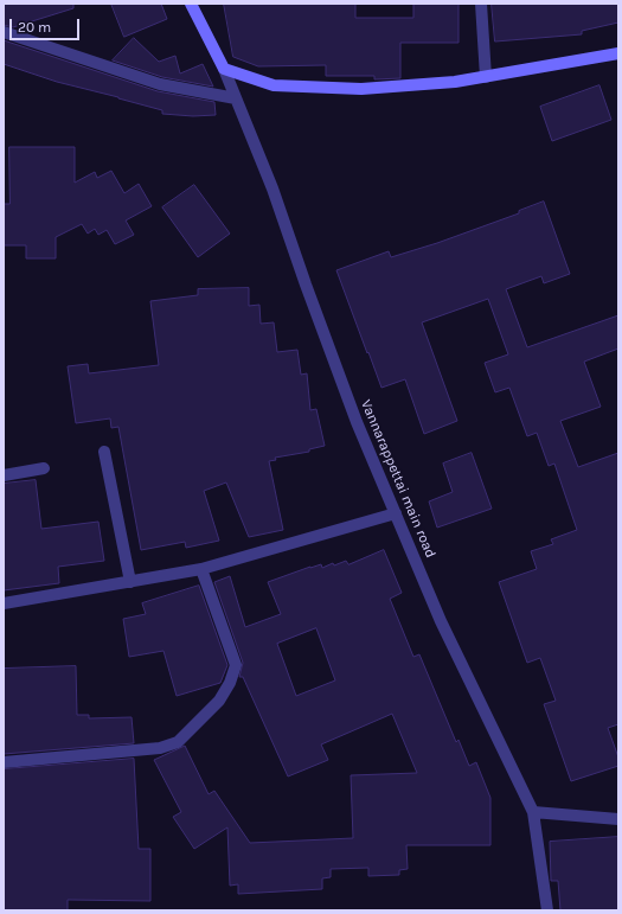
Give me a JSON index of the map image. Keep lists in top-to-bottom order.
{
  "streets": {
    "street": ["Vannarappettai main road"]
  },
  "scale_bar": "20 m"
}
